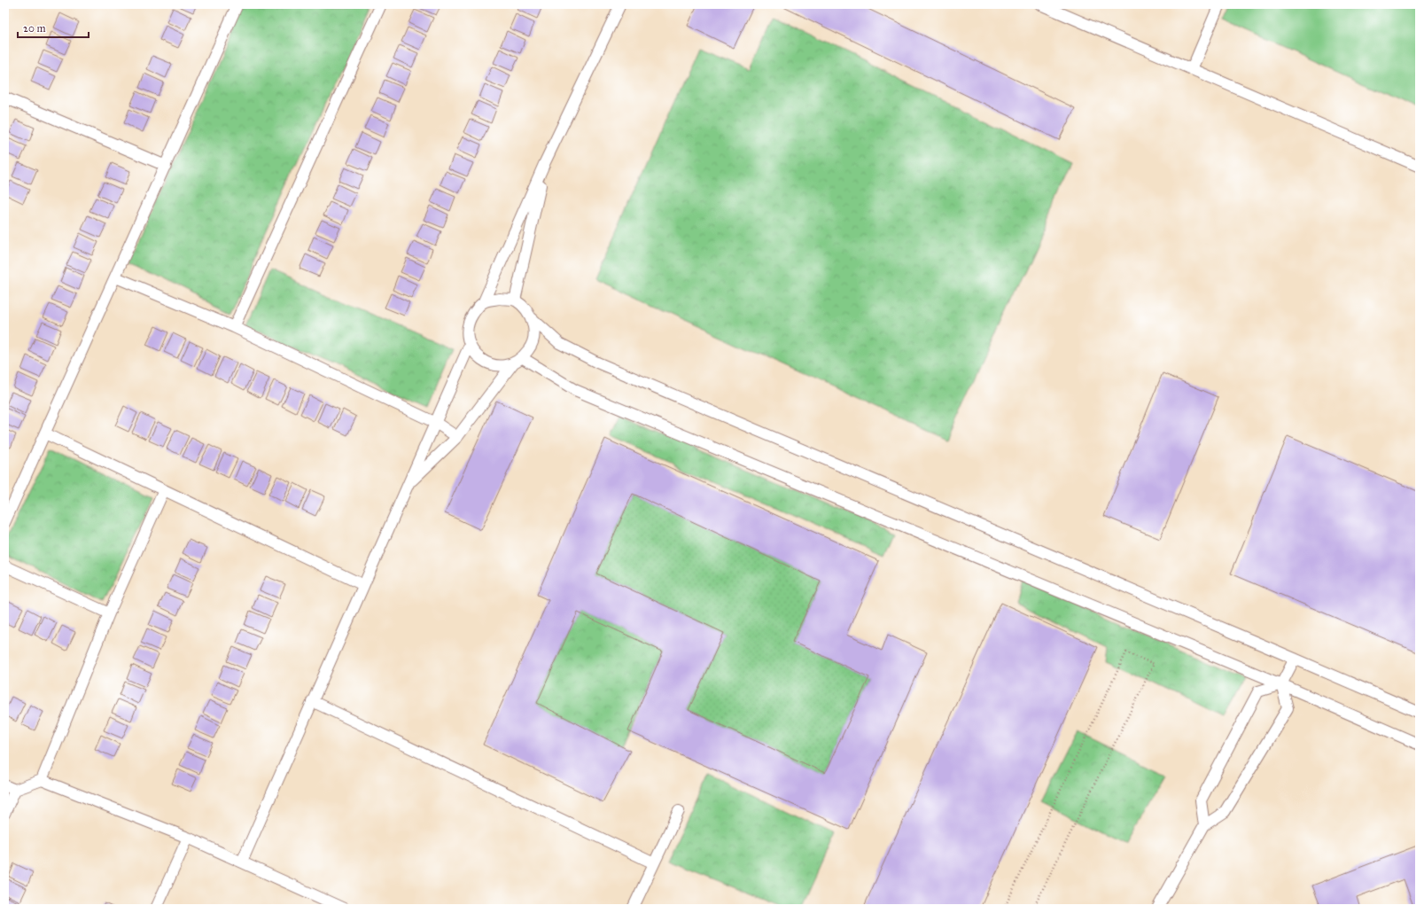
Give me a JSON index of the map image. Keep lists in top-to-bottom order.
{
  "scale_bar": "20 m"
}
